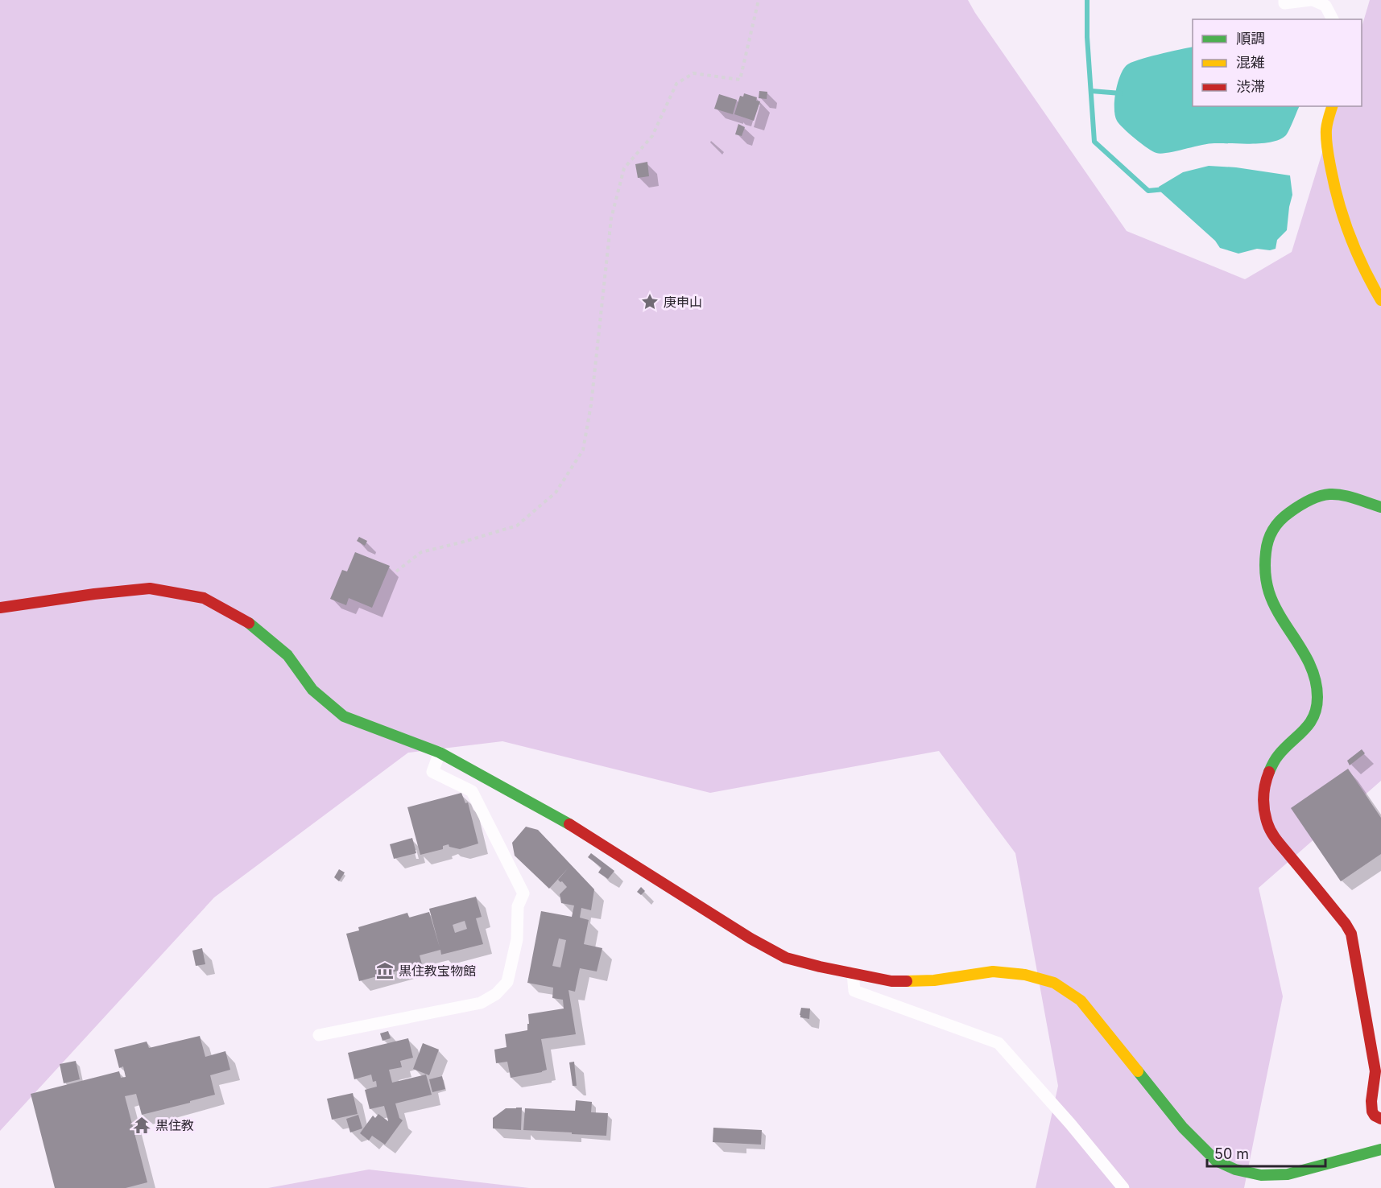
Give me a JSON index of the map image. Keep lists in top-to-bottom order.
{
  "places": {
    "place": ["庚申山"],
    "museum": ["黒住教宝物館"],
    "temple": ["黒住教"]
  },
  "legend": ["順調", "混雑", "渋滞"],
  "scale_bar": "50 m"
}
